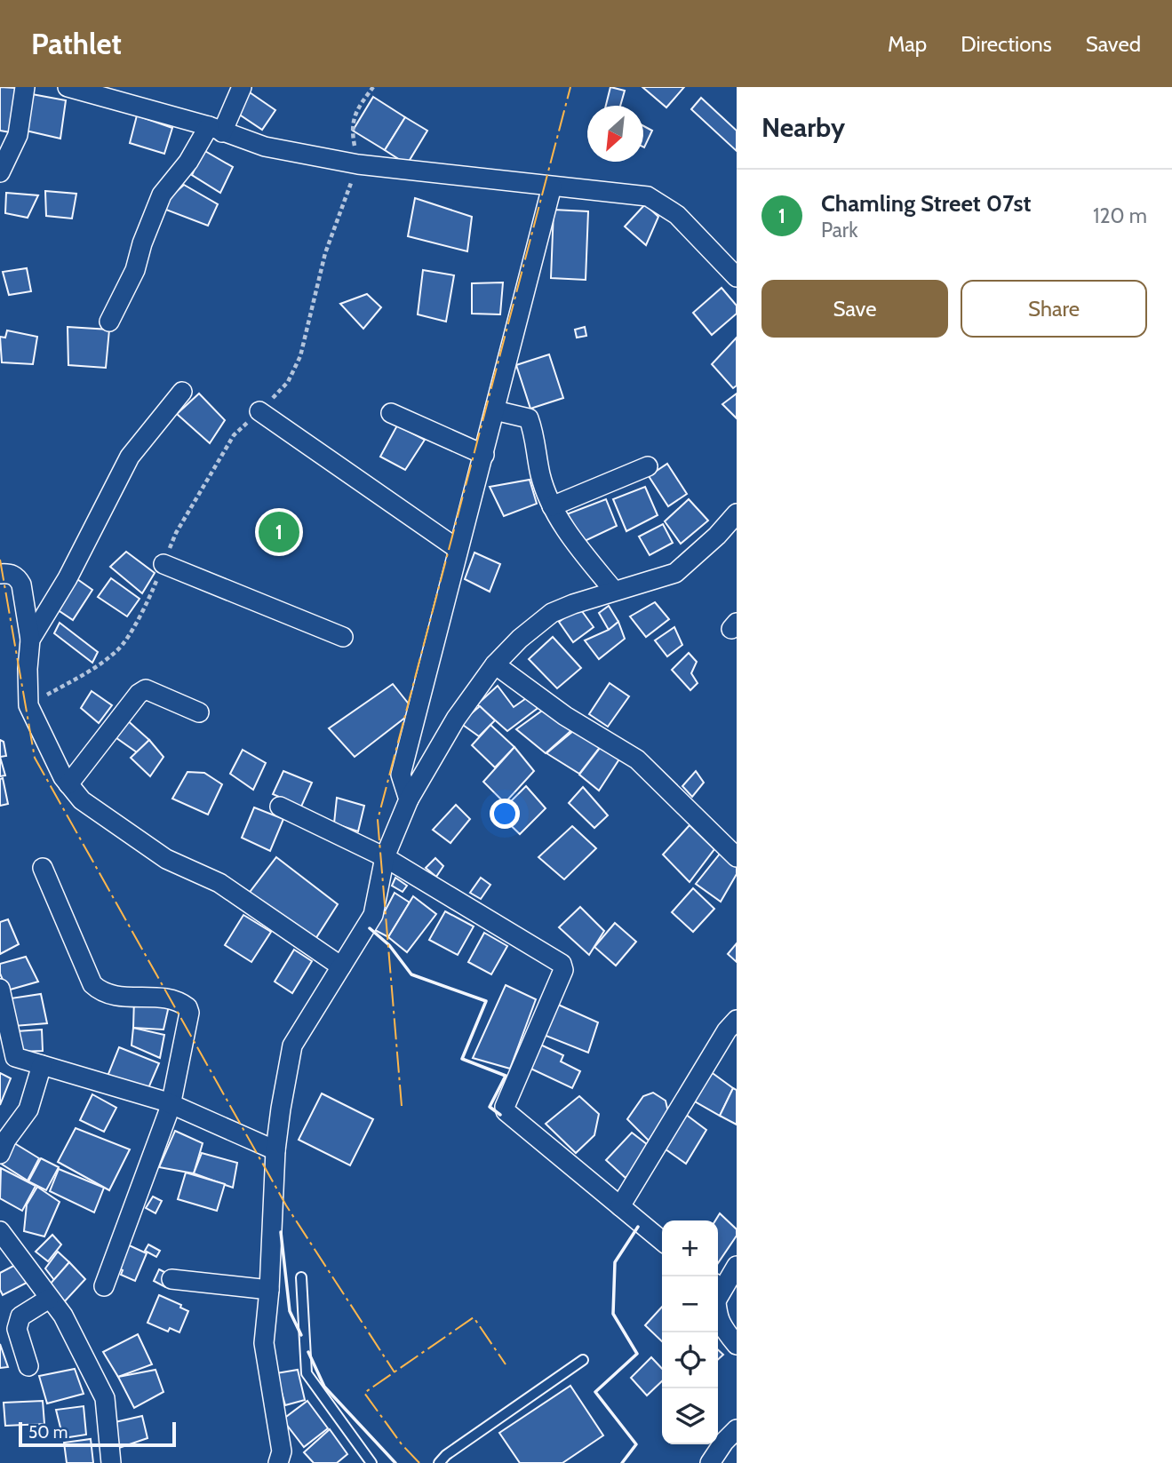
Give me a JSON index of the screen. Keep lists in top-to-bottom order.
{
  "scale_bar": "50 m",
  "north": "bottom left",
  "page": {
    "header": "Pathlet",
    "nav": ["Map", "Directions", "Saved"],
    "heading": "Nearby",
    "list": [
      {
        "mark": "1",
        "name": "Chamling Street 07st",
        "note": "Park",
        "value": "120 m"
      }
    ],
    "buttons": ["Save", "Share"],
    "pins": "1",
    "map_buttons": ["+", "−"],
    "scale": "50 m"
  }
}
